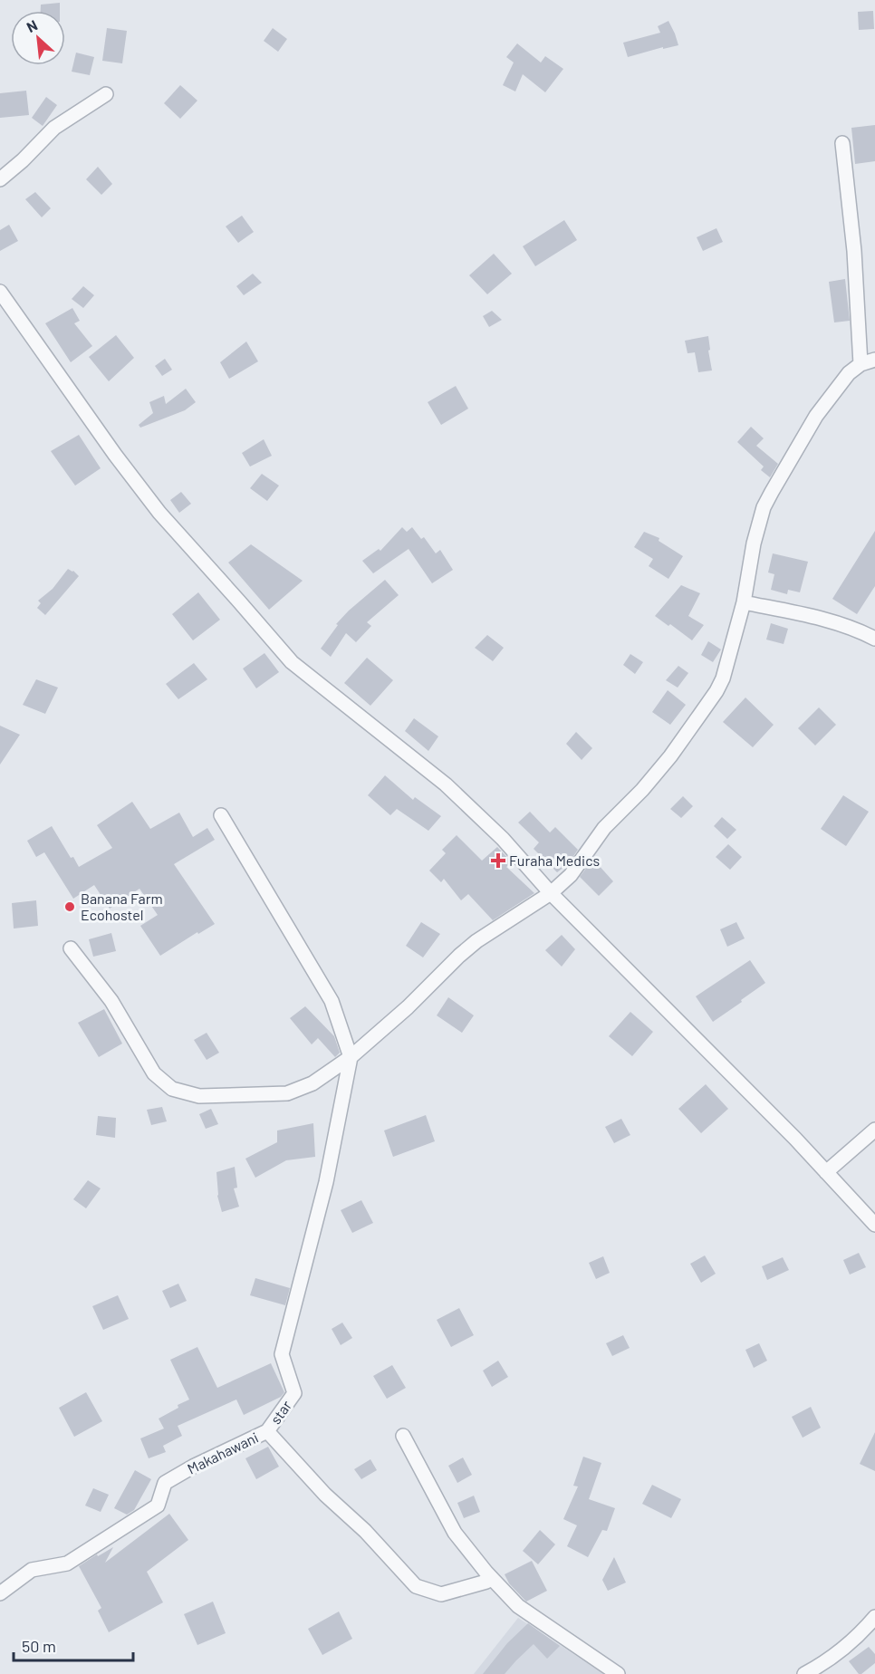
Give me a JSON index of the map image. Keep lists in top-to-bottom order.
{
  "streets": {
    "street": ["star", "Makahawani"]
  },
  "crossings": [
    ["star", "Makahawani"]
  ],
  "places": {
    "health": ["Furaha Medics"],
    "other": ["Banana Farm Ecohostel"]
  },
  "scale_bar": "50 m",
  "north": "top left"
}
